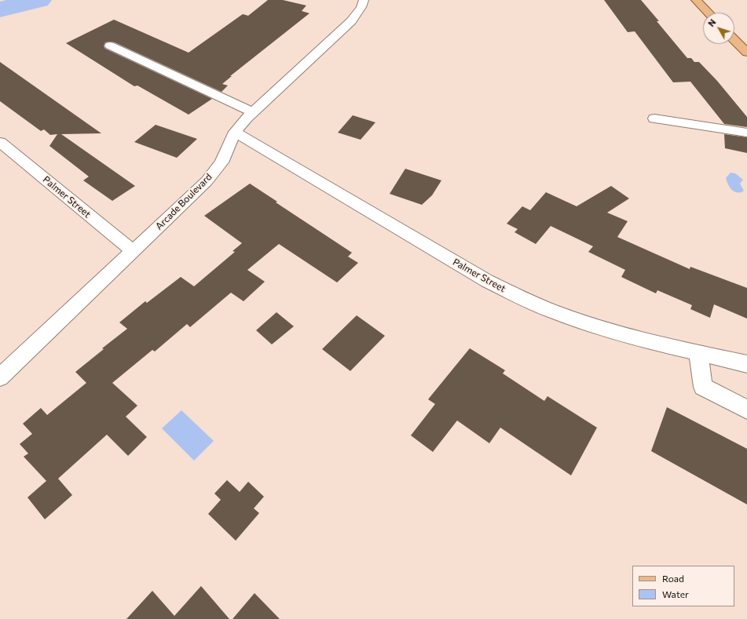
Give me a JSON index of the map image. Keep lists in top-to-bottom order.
{
  "streets": {
    "street": ["Palmer Street", "Arcade Boulevard"]
  },
  "crossings": [
    ["Palmer Street", "Arcade Boulevard"]
  ],
  "legend": ["Road", "Water"],
  "north": "top left"
}
